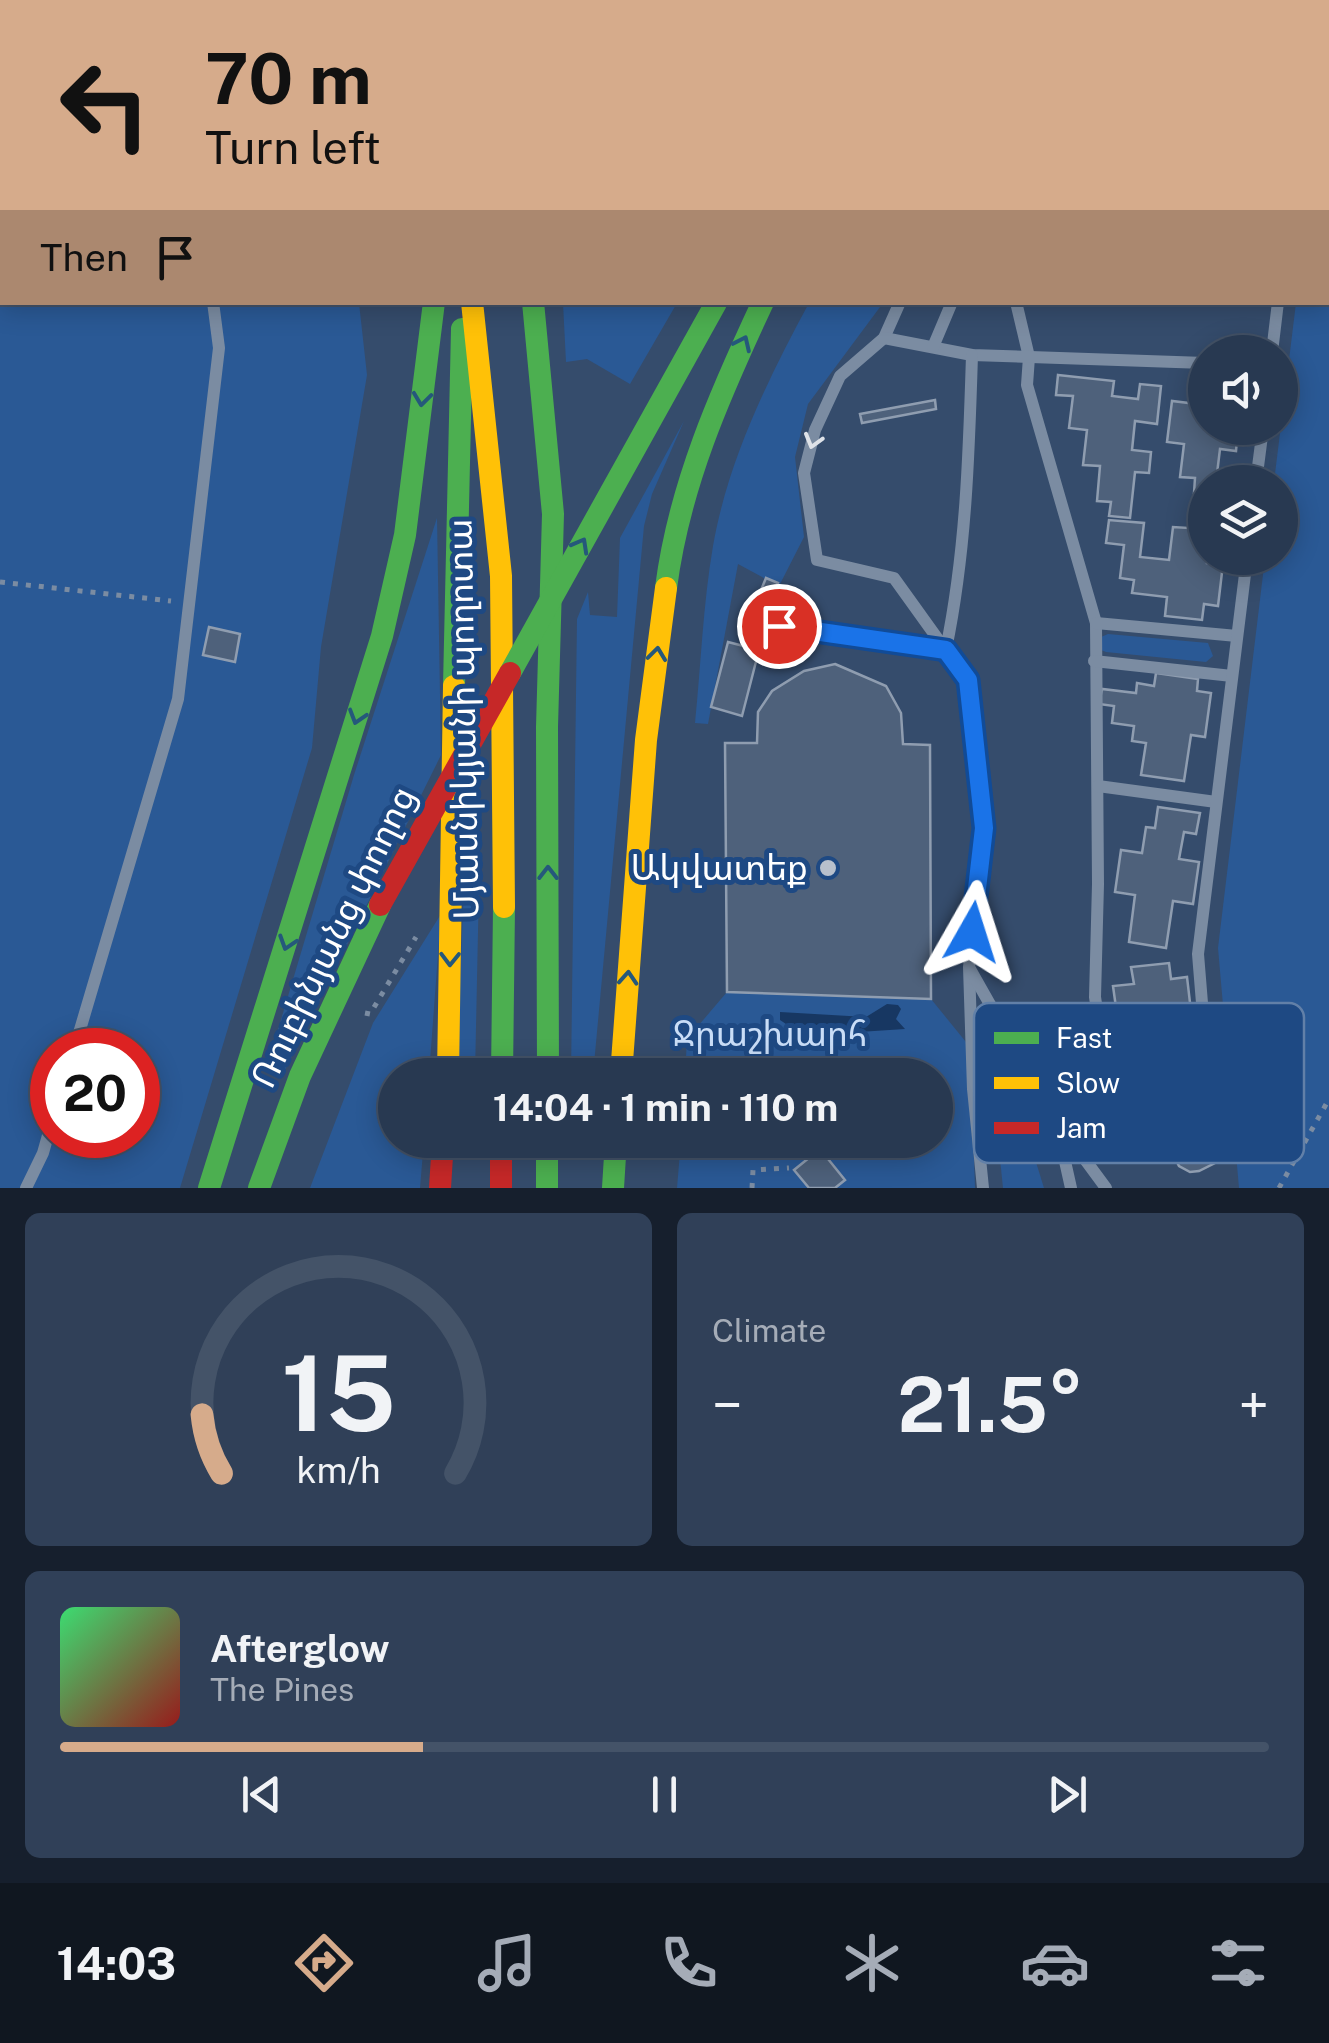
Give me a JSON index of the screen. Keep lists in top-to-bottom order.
{
  "streets": {
    "main road": ["Մյասնիկյանի պողոտա", "Ռուբինյանց փողոց"]
  },
  "parks": ["Ջրաշխարհ"],
  "places": ["Ակվատեք"],
  "legend": ["Fast", "Slow", "Jam"],
  "page": {
    "turn": ["70 m", "Turn left"],
    "then": "Then",
    "limit": "20",
    "trip": "14:04 · 1 min · 110 m",
    "tile": "Climate",
    "heat": ["−", "21.5°", "+"],
    "song": ["Afterglow", "The Pines"],
    "tabs": "14:03",
    "gauge": ["15", "km/h"]
  }
}
